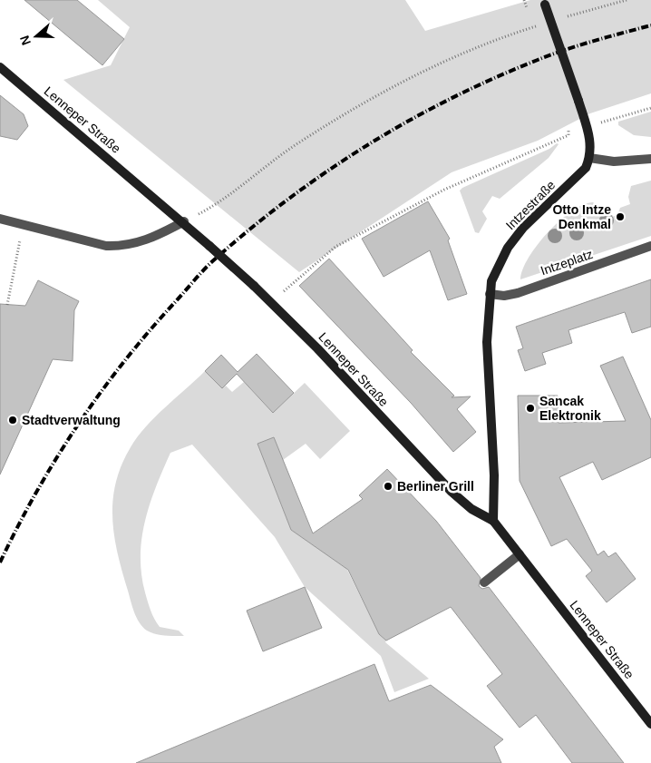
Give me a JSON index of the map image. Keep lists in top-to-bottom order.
{
  "streets": {
    "main road": ["Lenneper Straße", "Intzestraße"],
    "street": ["Intzeplatz"]
  },
  "crossings": [
    ["Lenneper Straße", "Intzestraße"],
    ["Intzestraße", "Intzeplatz"]
  ],
  "places": [
    "Otto Intze Denkmal",
    "Sancak Elektronik",
    "Stadtverwaltung",
    "Berliner Grill"
  ],
  "north": "left"
}
